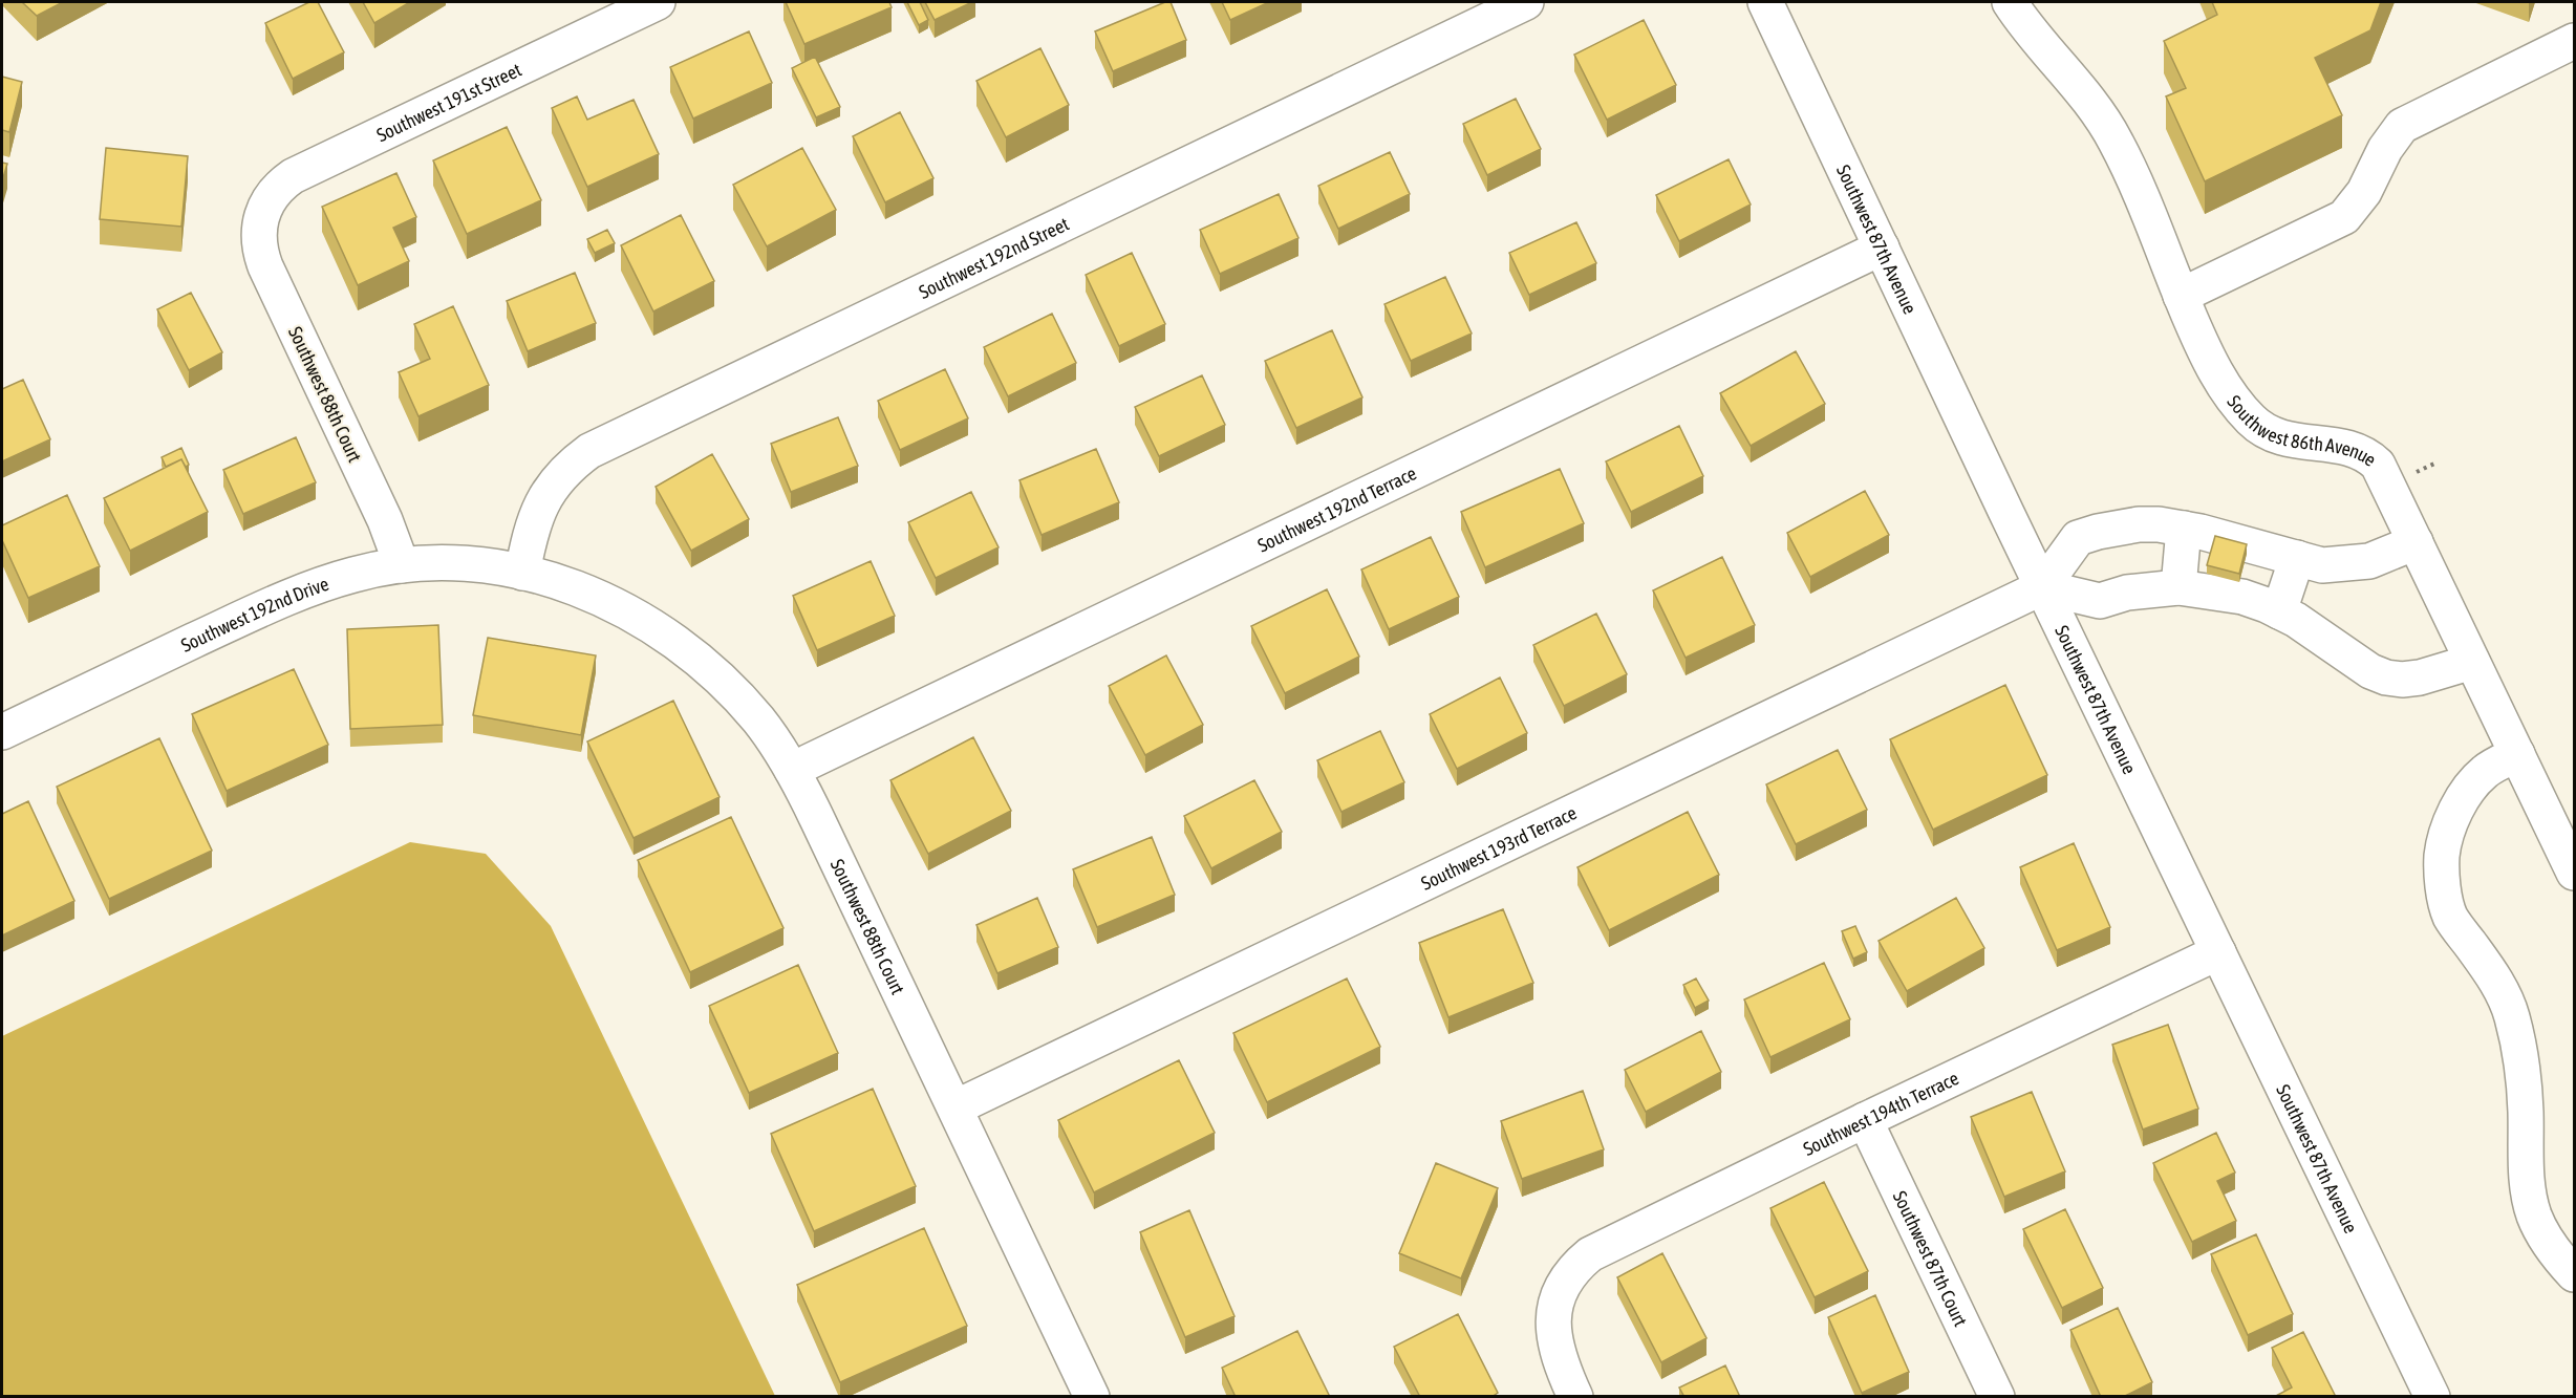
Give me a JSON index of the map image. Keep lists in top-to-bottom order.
{
  "streets": {
    "street": [
      "Southwest 191st Street",
      "Southwest 87th Avenue",
      "Southwest 192nd Street",
      "Southwest 88th Court",
      "Southwest 86th Avenue",
      "Southwest 192nd Terrace",
      "Southwest 192nd Drive",
      "Southwest 193rd Terrace",
      "Southwest 194th Terrace",
      "Southwest 87th Court"
    ]
  },
  "crossings": [
    ["Southwest 191st Street", "Southwest 88th Court"],
    ["Southwest 87th Avenue", "Southwest 192nd Terrace"],
    ["Southwest 87th Avenue", "Southwest 193rd Terrace"],
    ["Southwest 87th Avenue", "Southwest 194th Terrace"],
    ["Southwest 192nd Street", "Southwest 88th Court"],
    ["Southwest 192nd Street", "Southwest 192nd Drive"],
    ["Southwest 88th Court", "Southwest 192nd Terrace"],
    ["Southwest 88th Court", "Southwest 192nd Drive"],
    ["Southwest 88th Court", "Southwest 193rd Terrace"],
    ["Southwest 194th Terrace", "Southwest 87th Court"]
  ]
}
